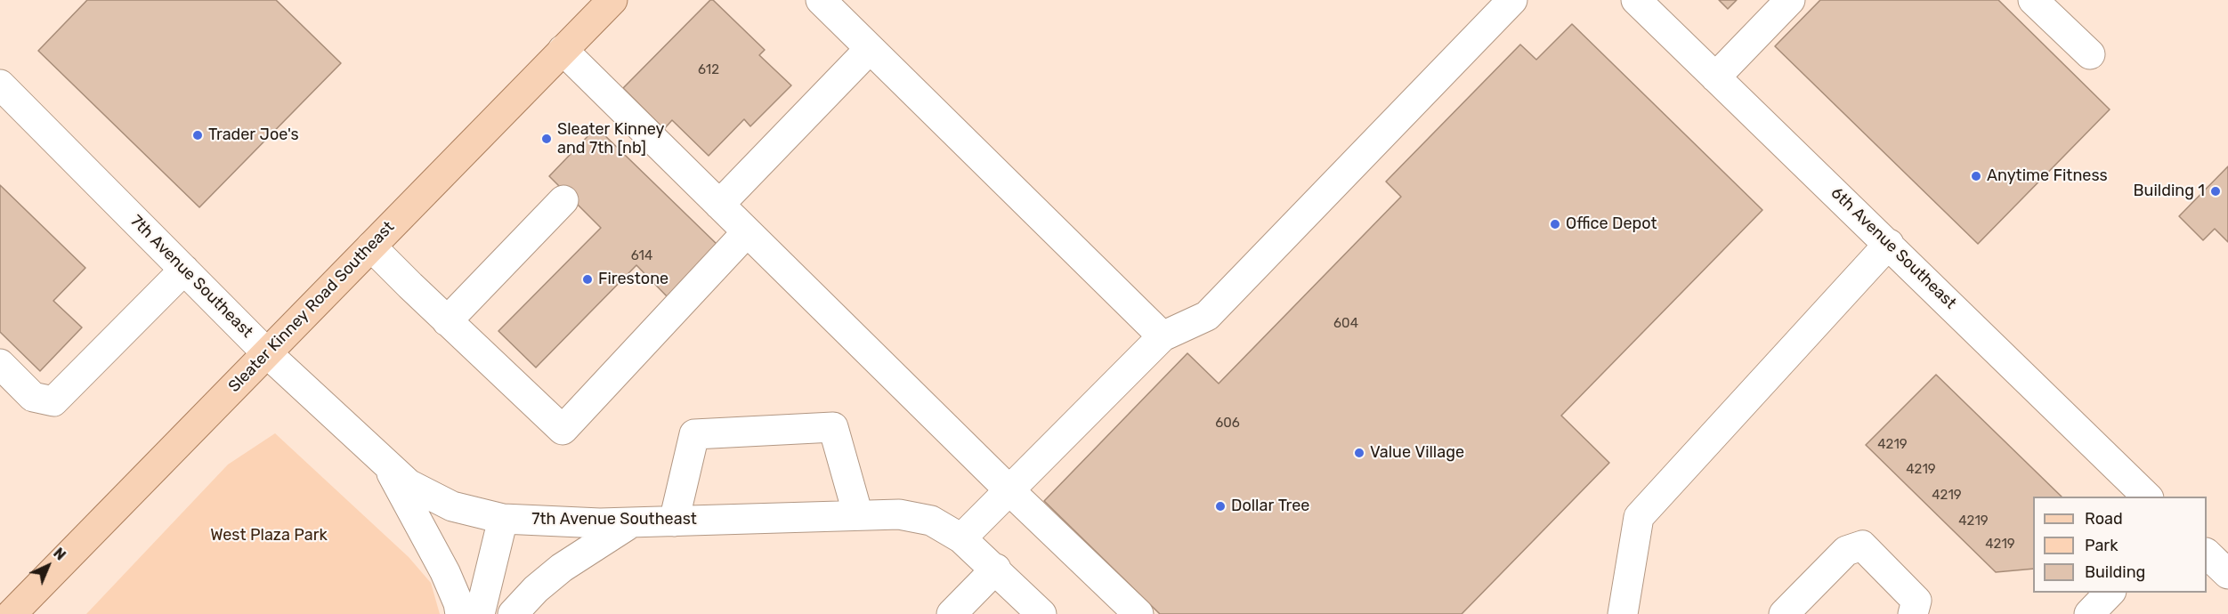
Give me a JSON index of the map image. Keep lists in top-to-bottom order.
{
  "streets": {
    "main road": ["Sleater Kinney Road Southeast"],
    "street": ["6th Avenue Southeast", "7th Avenue Southeast"]
  },
  "crossings": [
    ["7th Avenue Southeast", "Sleater Kinney Road Southeast"]
  ],
  "parks": ["West Plaza Park"],
  "places": [
    "Trader Joe's",
    "Sleater Kinney and 7th [nb]",
    "Anytime Fitness",
    "Building 1",
    "Office Depot",
    "Firestone",
    "Value Village",
    "Dollar Tree"
  ],
  "house_numbers": [
    "612",
    "614",
    "604",
    "606",
    "4219",
    "4219",
    "4219",
    "4219",
    "4219"
  ],
  "legend": ["Road", "Park", "Building"],
  "north": "top right"
}
